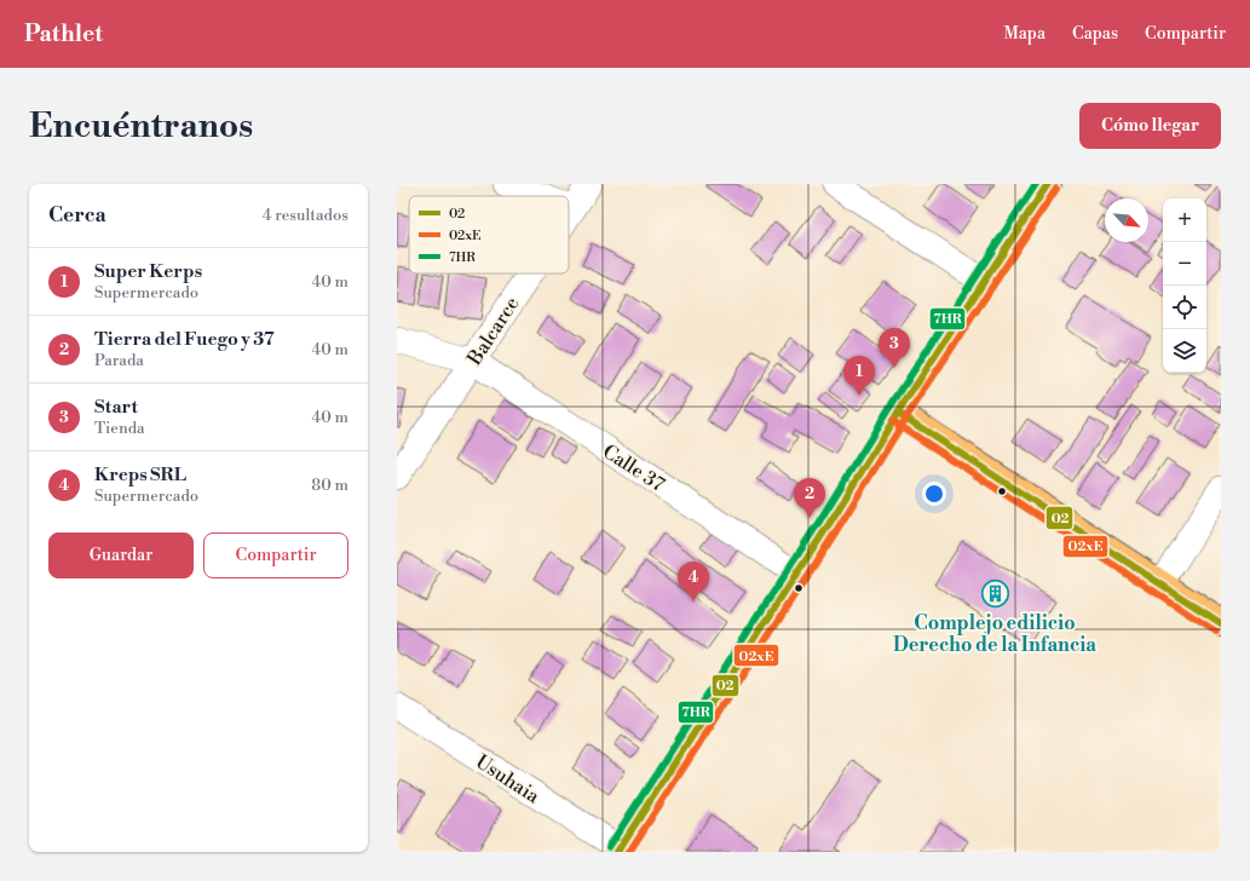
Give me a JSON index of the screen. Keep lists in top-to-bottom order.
{
  "streets": {
    "street": ["Balcarce", "Calle 37", "Usuhaia"]
  },
  "crossings": [
    ["Balcarce", "Calle 37"]
  ],
  "places": {
    "building": ["Complejo edilicio Derecho de la Infancia"]
  },
  "lines": ["transit line 02", "transit line 7HR", "transit line 02xE"],
  "legend": ["02", "02xE", "7HR"],
  "north": "bottom right",
  "page": {
    "header": "Pathlet",
    "nav": ["Mapa", "Capas", "Compartir"],
    "buttons": [
      "Cómo llegar",
      ["Guardar", "Compartir"]
    ],
    "title": "Encuéntranos",
    "heading": ["Cerca", "4 resultados"],
    "map_buttons": ["+", "−"],
    "list": [
      {
        "mark": "1",
        "name": "Super Kerps",
        "note": "Supermercado",
        "value": "40 m"
      },
      {
        "mark": "2",
        "name": "Tierra del Fuego y 37",
        "note": "Parada",
        "value": "40 m"
      },
      {
        "mark": "3",
        "name": "Start",
        "note": "Tienda",
        "value": "40 m"
      },
      {
        "mark": "4",
        "name": "Kreps SRL",
        "note": "Supermercado",
        "value": "80 m"
      }
    ],
    "pins": [
      "3",
      "1",
      "2",
      "4"
    ]
  }
}
